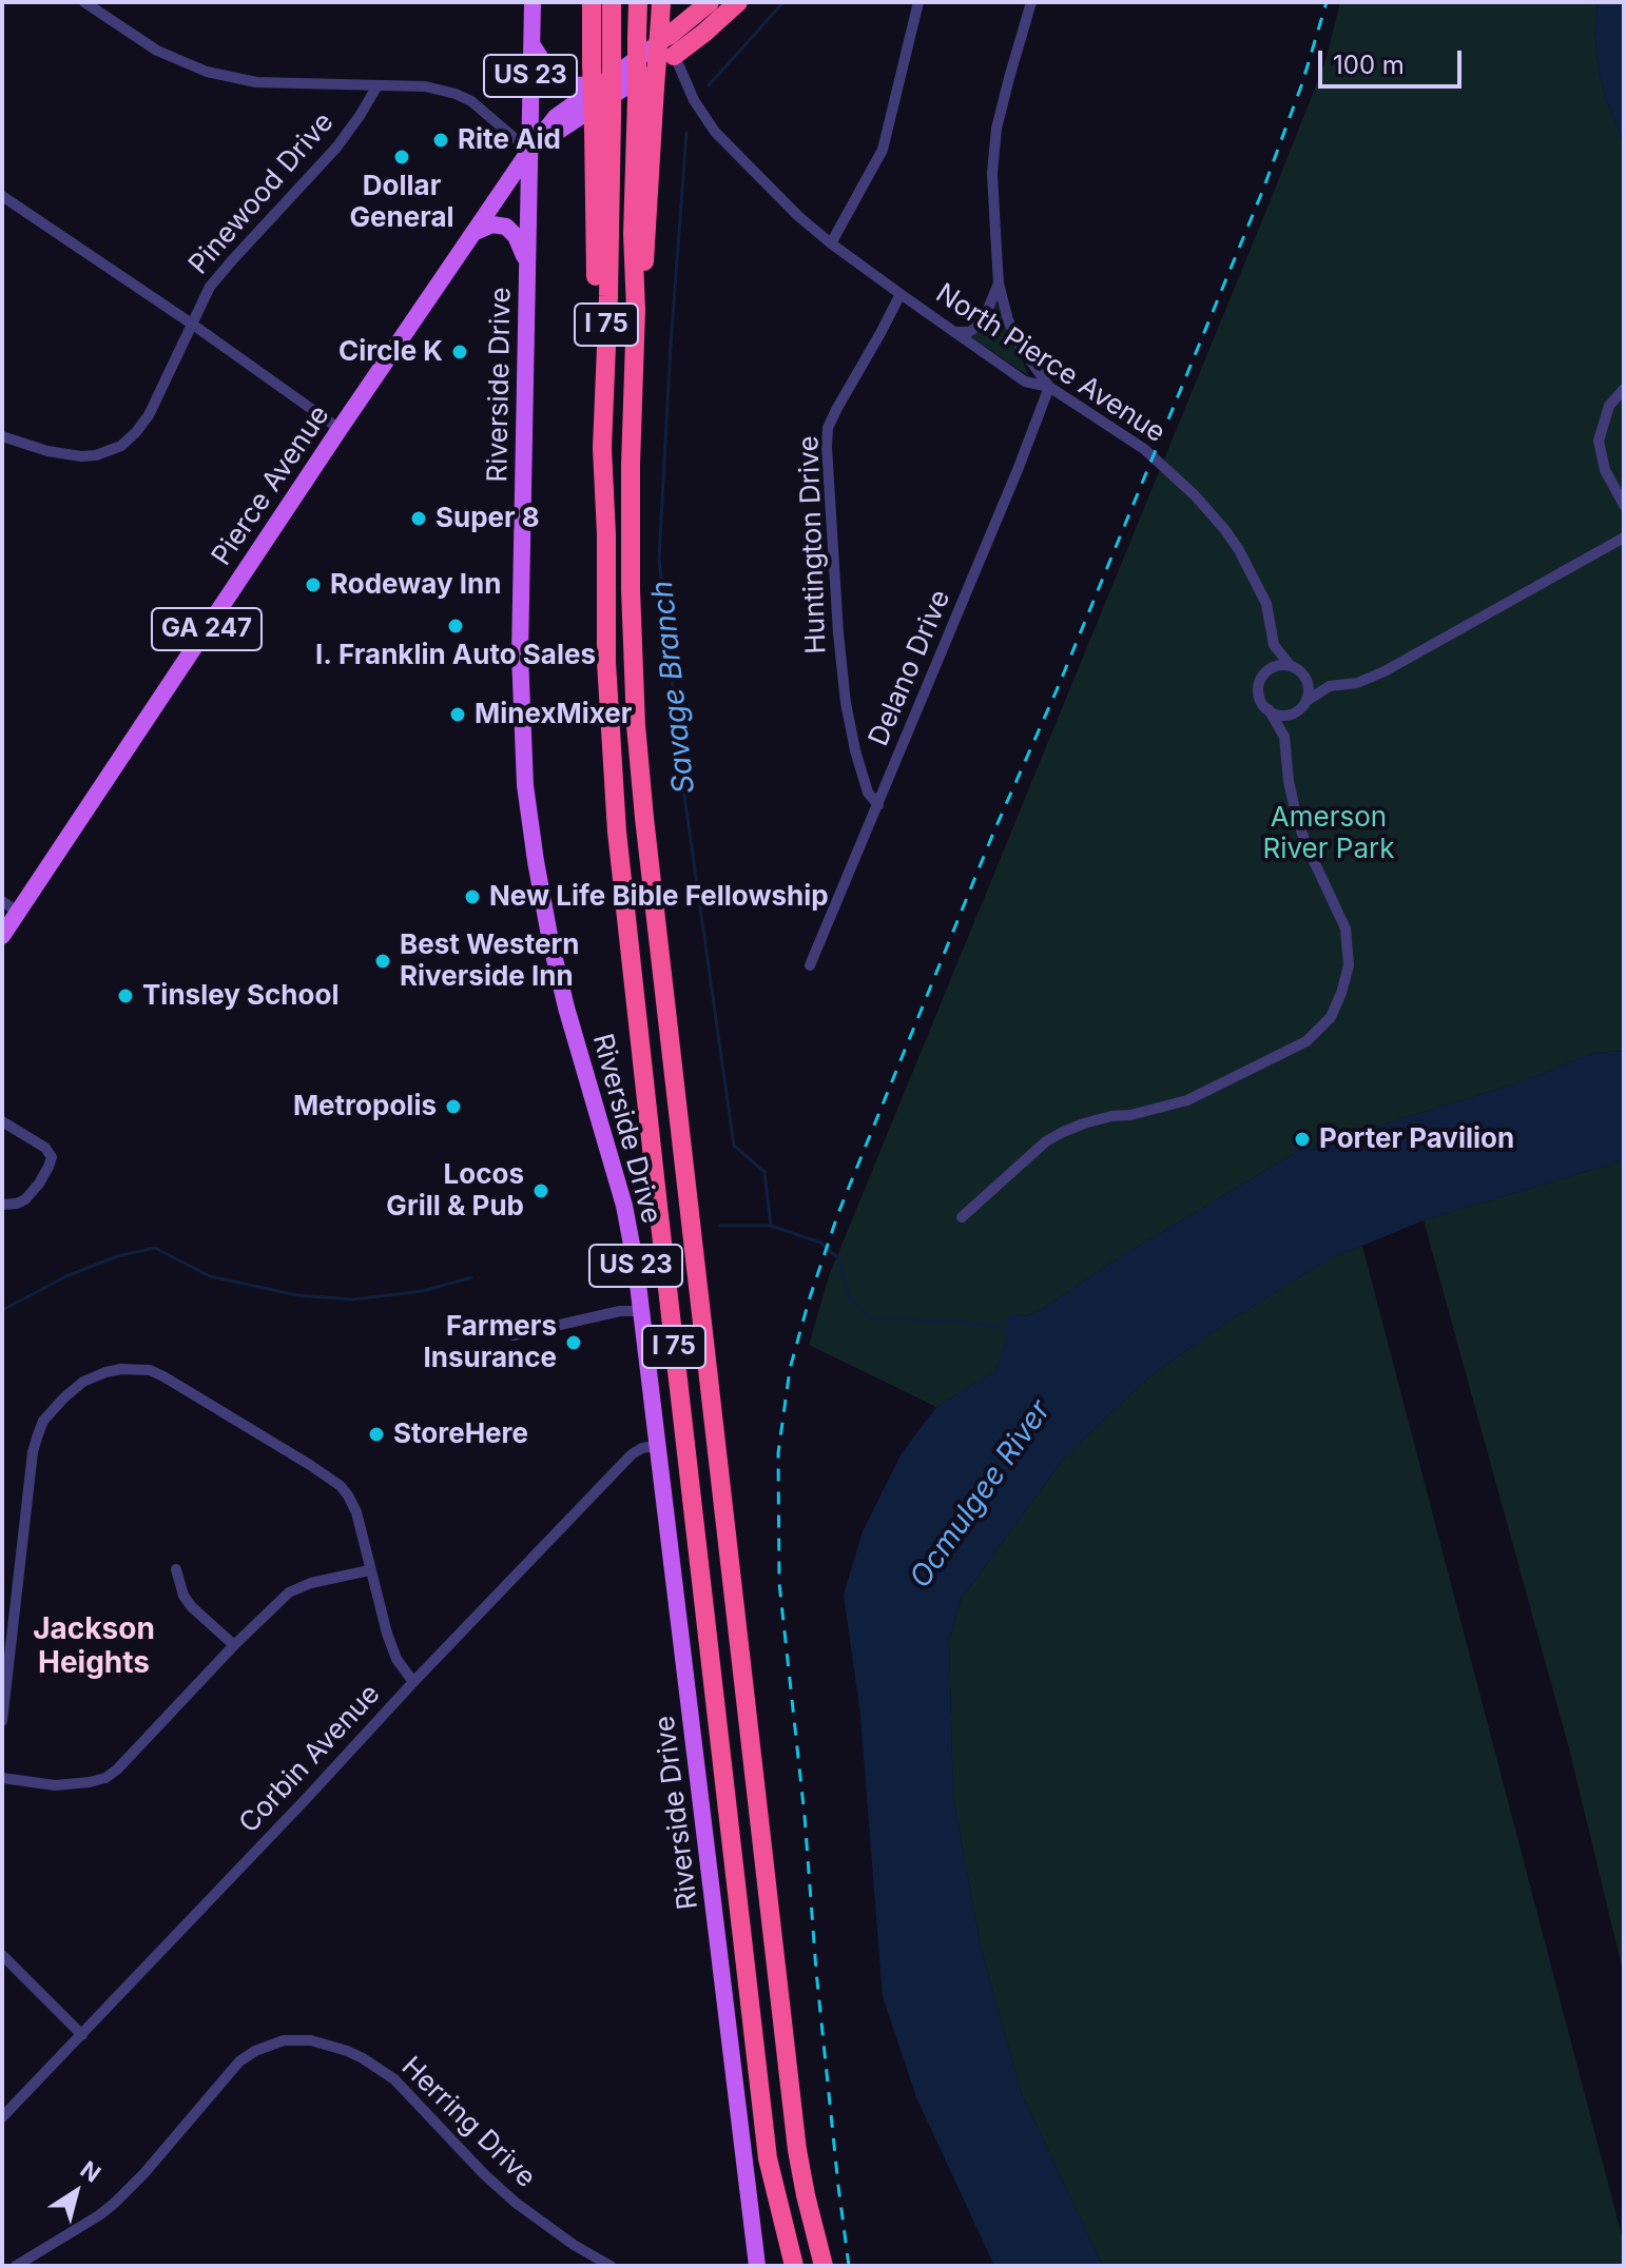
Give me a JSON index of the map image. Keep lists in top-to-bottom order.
{
  "streets": {
    "highway": ["I 75"],
    "main road": [
      "US 23",
      "Riverside Drive",
      "Pierce Avenue",
      "GA 247"
    ],
    "street": [
      "Pinewood Drive",
      "North Pierce Avenue",
      "Huntington Drive",
      "Delano Drive",
      "Corbin Avenue",
      "Herring Drive"
    ]
  },
  "crossings": [
    ["North Pierce Avenue", "Pierce Avenue"],
    ["North Pierce Avenue", "Huntington Drive"],
    ["North Pierce Avenue", "Delano Drive"],
    ["Riverside Drive", "Pierce Avenue"],
    ["Riverside Drive", "Corbin Avenue"],
    ["Huntington Drive", "Delano Drive"]
  ],
  "districts": ["Jackson Heights"],
  "water": ["Savage Branch", "Ocmulgee River"],
  "parks": ["Amerson River Park"],
  "places": [
    "Rite Aid",
    "Dollar General",
    "Circle K",
    "Super 8",
    "Rodeway Inn",
    "I. Franklin Auto Sales",
    "MinexMixer",
    "New Life Bible Fellowship",
    "Best Western Riverside Inn",
    "Tinsley School",
    "Metropolis",
    "Porter Pavilion",
    "Locos Grill & Pub",
    "Farmers Insurance",
    "StoreHere"
  ],
  "scale_bar": "100 m",
  "north": "top right"
}
